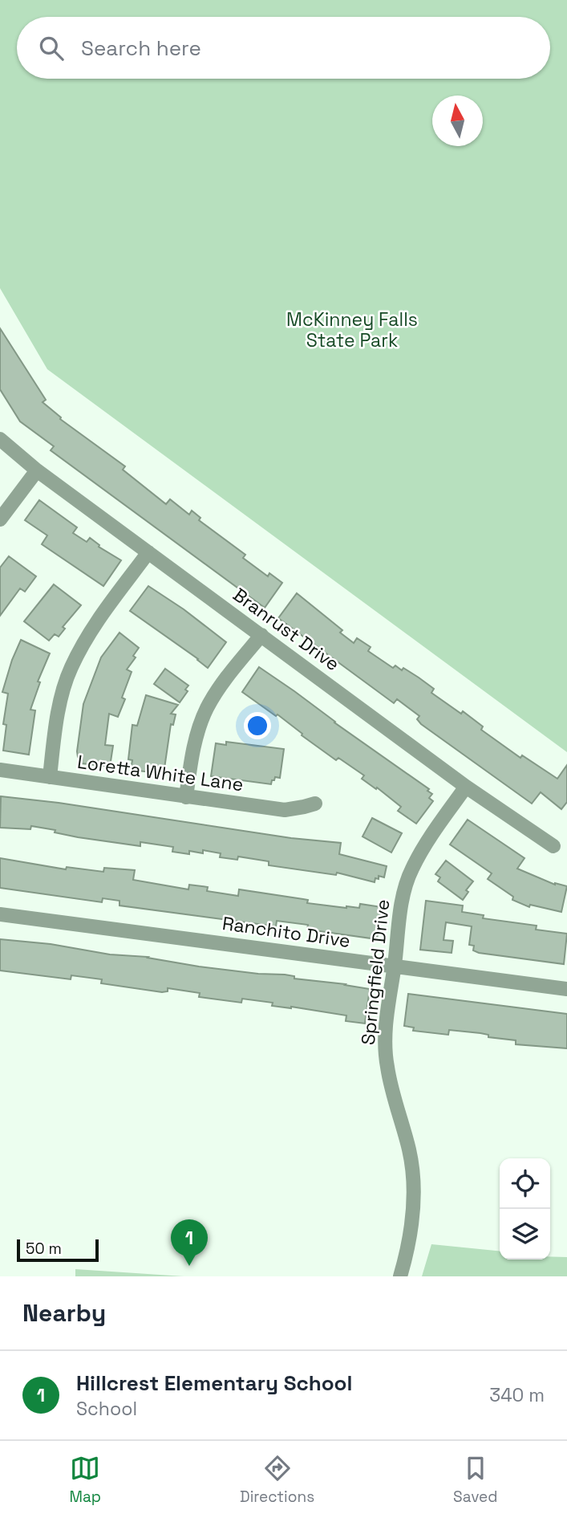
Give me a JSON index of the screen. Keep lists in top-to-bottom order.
{
  "streets": {
    "street": [
      "Branrust Drive",
      "Loretta White Lane",
      "Ranchito Drive",
      "Springfield Drive"
    ]
  },
  "crossings": [
    ["Branrust Drive", "Springfield Drive"],
    ["Ranchito Drive", "Springfield Drive"]
  ],
  "parks": ["McKinney Falls State Park"],
  "scale_bar": "50 m",
  "north": "top",
  "page": {
    "search": "Search here",
    "pins": "1",
    "scale": "50 m",
    "heading": "Nearby",
    "list": [
      {
        "mark": "1",
        "name": "Hillcrest Elementary School",
        "note": "School",
        "value": "340 m"
      }
    ],
    "nav": ["Map", "Directions", "Saved"]
  }
}
